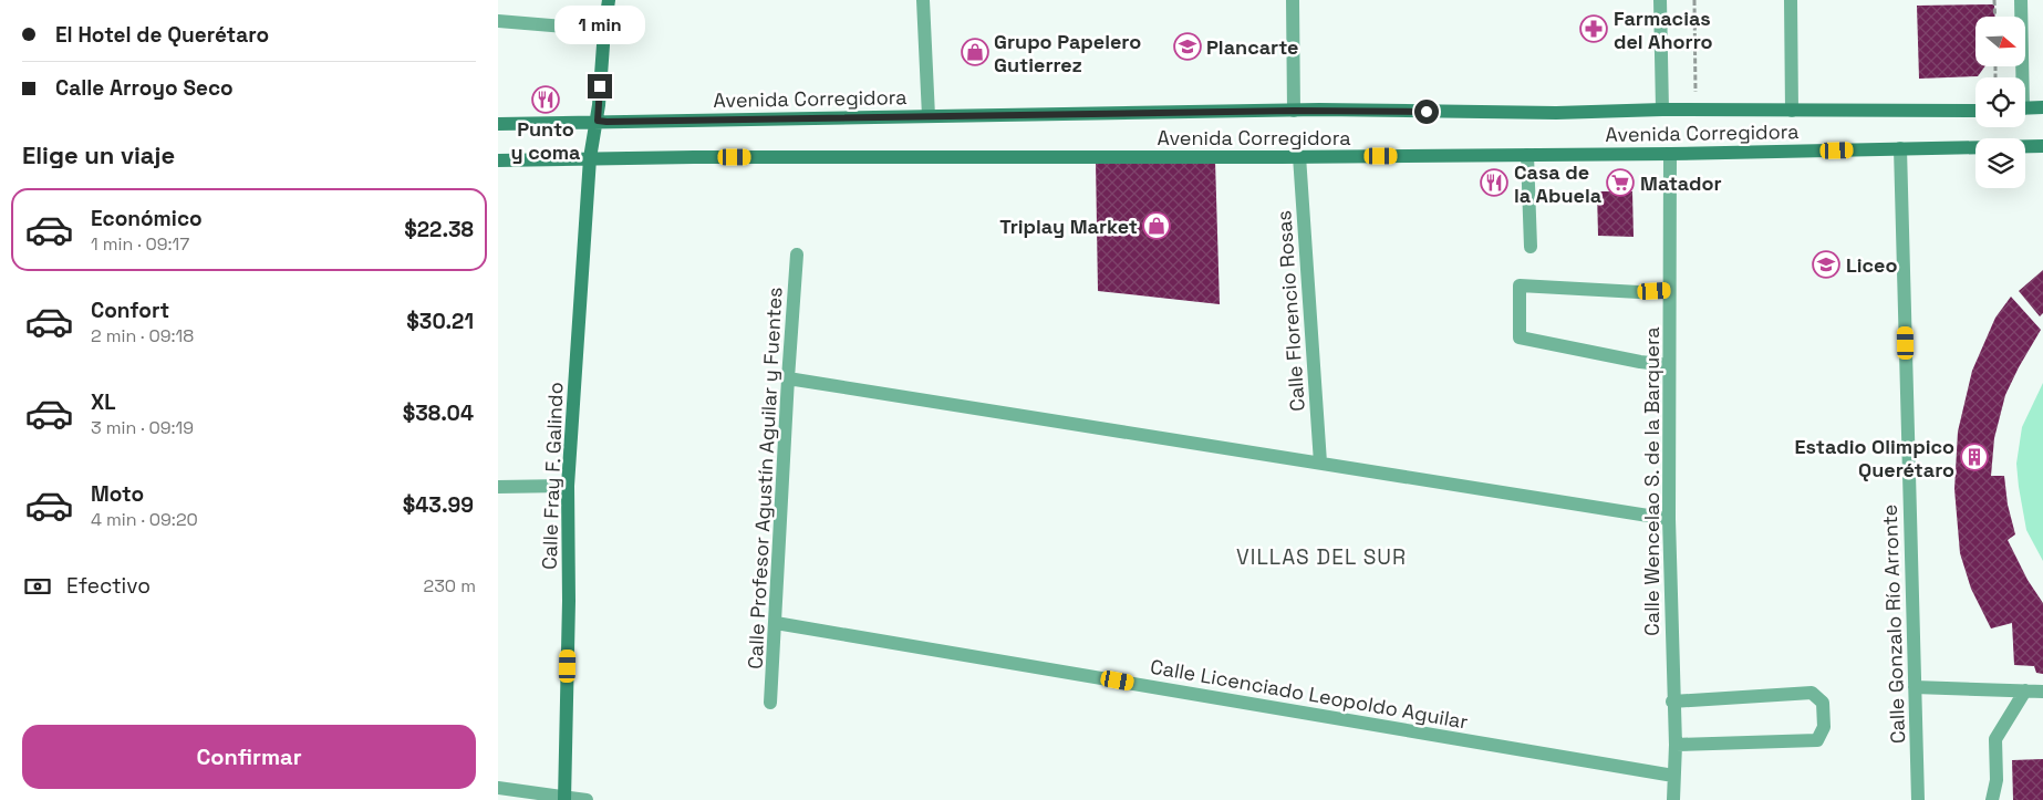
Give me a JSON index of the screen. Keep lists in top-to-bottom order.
{
  "streets": {
    "main road": ["Avenida Corregidora", "Calle Fray F. Galindo"],
    "street": [
      "Calle Florencio Rosas",
      "Calle Profesor Agustín Aguilar y Fuentes",
      "Calle Wencelao S. de la Barquera",
      "Calle Gonzalo Río Arronte",
      "Calle Licenciado Leopoldo Aguilar"
    ]
  },
  "crossings": [
    ["Avenida Corregidora", "Calle Florencio Rosas"],
    ["Avenida Corregidora", "Calle Fray F. Galindo"],
    ["Avenida Corregidora", "Calle Wencelao S. de la Barquera"],
    ["Avenida Corregidora", "Calle Gonzalo Río Arronte"],
    ["Calle Profesor Agustín Aguilar y Fuentes", "Calle Licenciado Leopoldo Aguilar"],
    ["Calle Wencelao S. de la Barquera", "Calle Licenciado Leopoldo Aguilar"]
  ],
  "districts": ["VILLAS DEL SUR"],
  "places": {
    "pharmacy": ["Farmacias del Ahorro"],
    "school or university": ["Plancarte", "Liceo"],
    "shop": ["Grupo Papelero Gutierrez", "Triplay Market"],
    "restaurant": ["Punto y coma", "Casa de la Abuela"],
    "supermarket": ["Matador"],
    "building": ["Estadio Olimpico Querétaro"]
  },
  "north": "right",
  "page": {
    "banner": ["El Hotel de Querétaro", "Calle Arroyo Seco"],
    "bubble": "1 min",
    "heading": "Elige un viaje",
    "list": [
      {
        "name": "Económico",
        "note": "1 min · 09:17",
        "value": "$22.38"
      },
      {
        "name": "Confort",
        "note": "2 min · 09:18",
        "value": "$30.21"
      },
      {
        "name": "XL",
        "note": "3 min · 09:19",
        "value": "$38.04"
      },
      {
        "name": "Moto",
        "note": "4 min · 09:20",
        "value": "$43.99"
      }
    ],
    "pay": ["Efectivo", "230 m"],
    "buttons": "Confirmar"
  }
}
